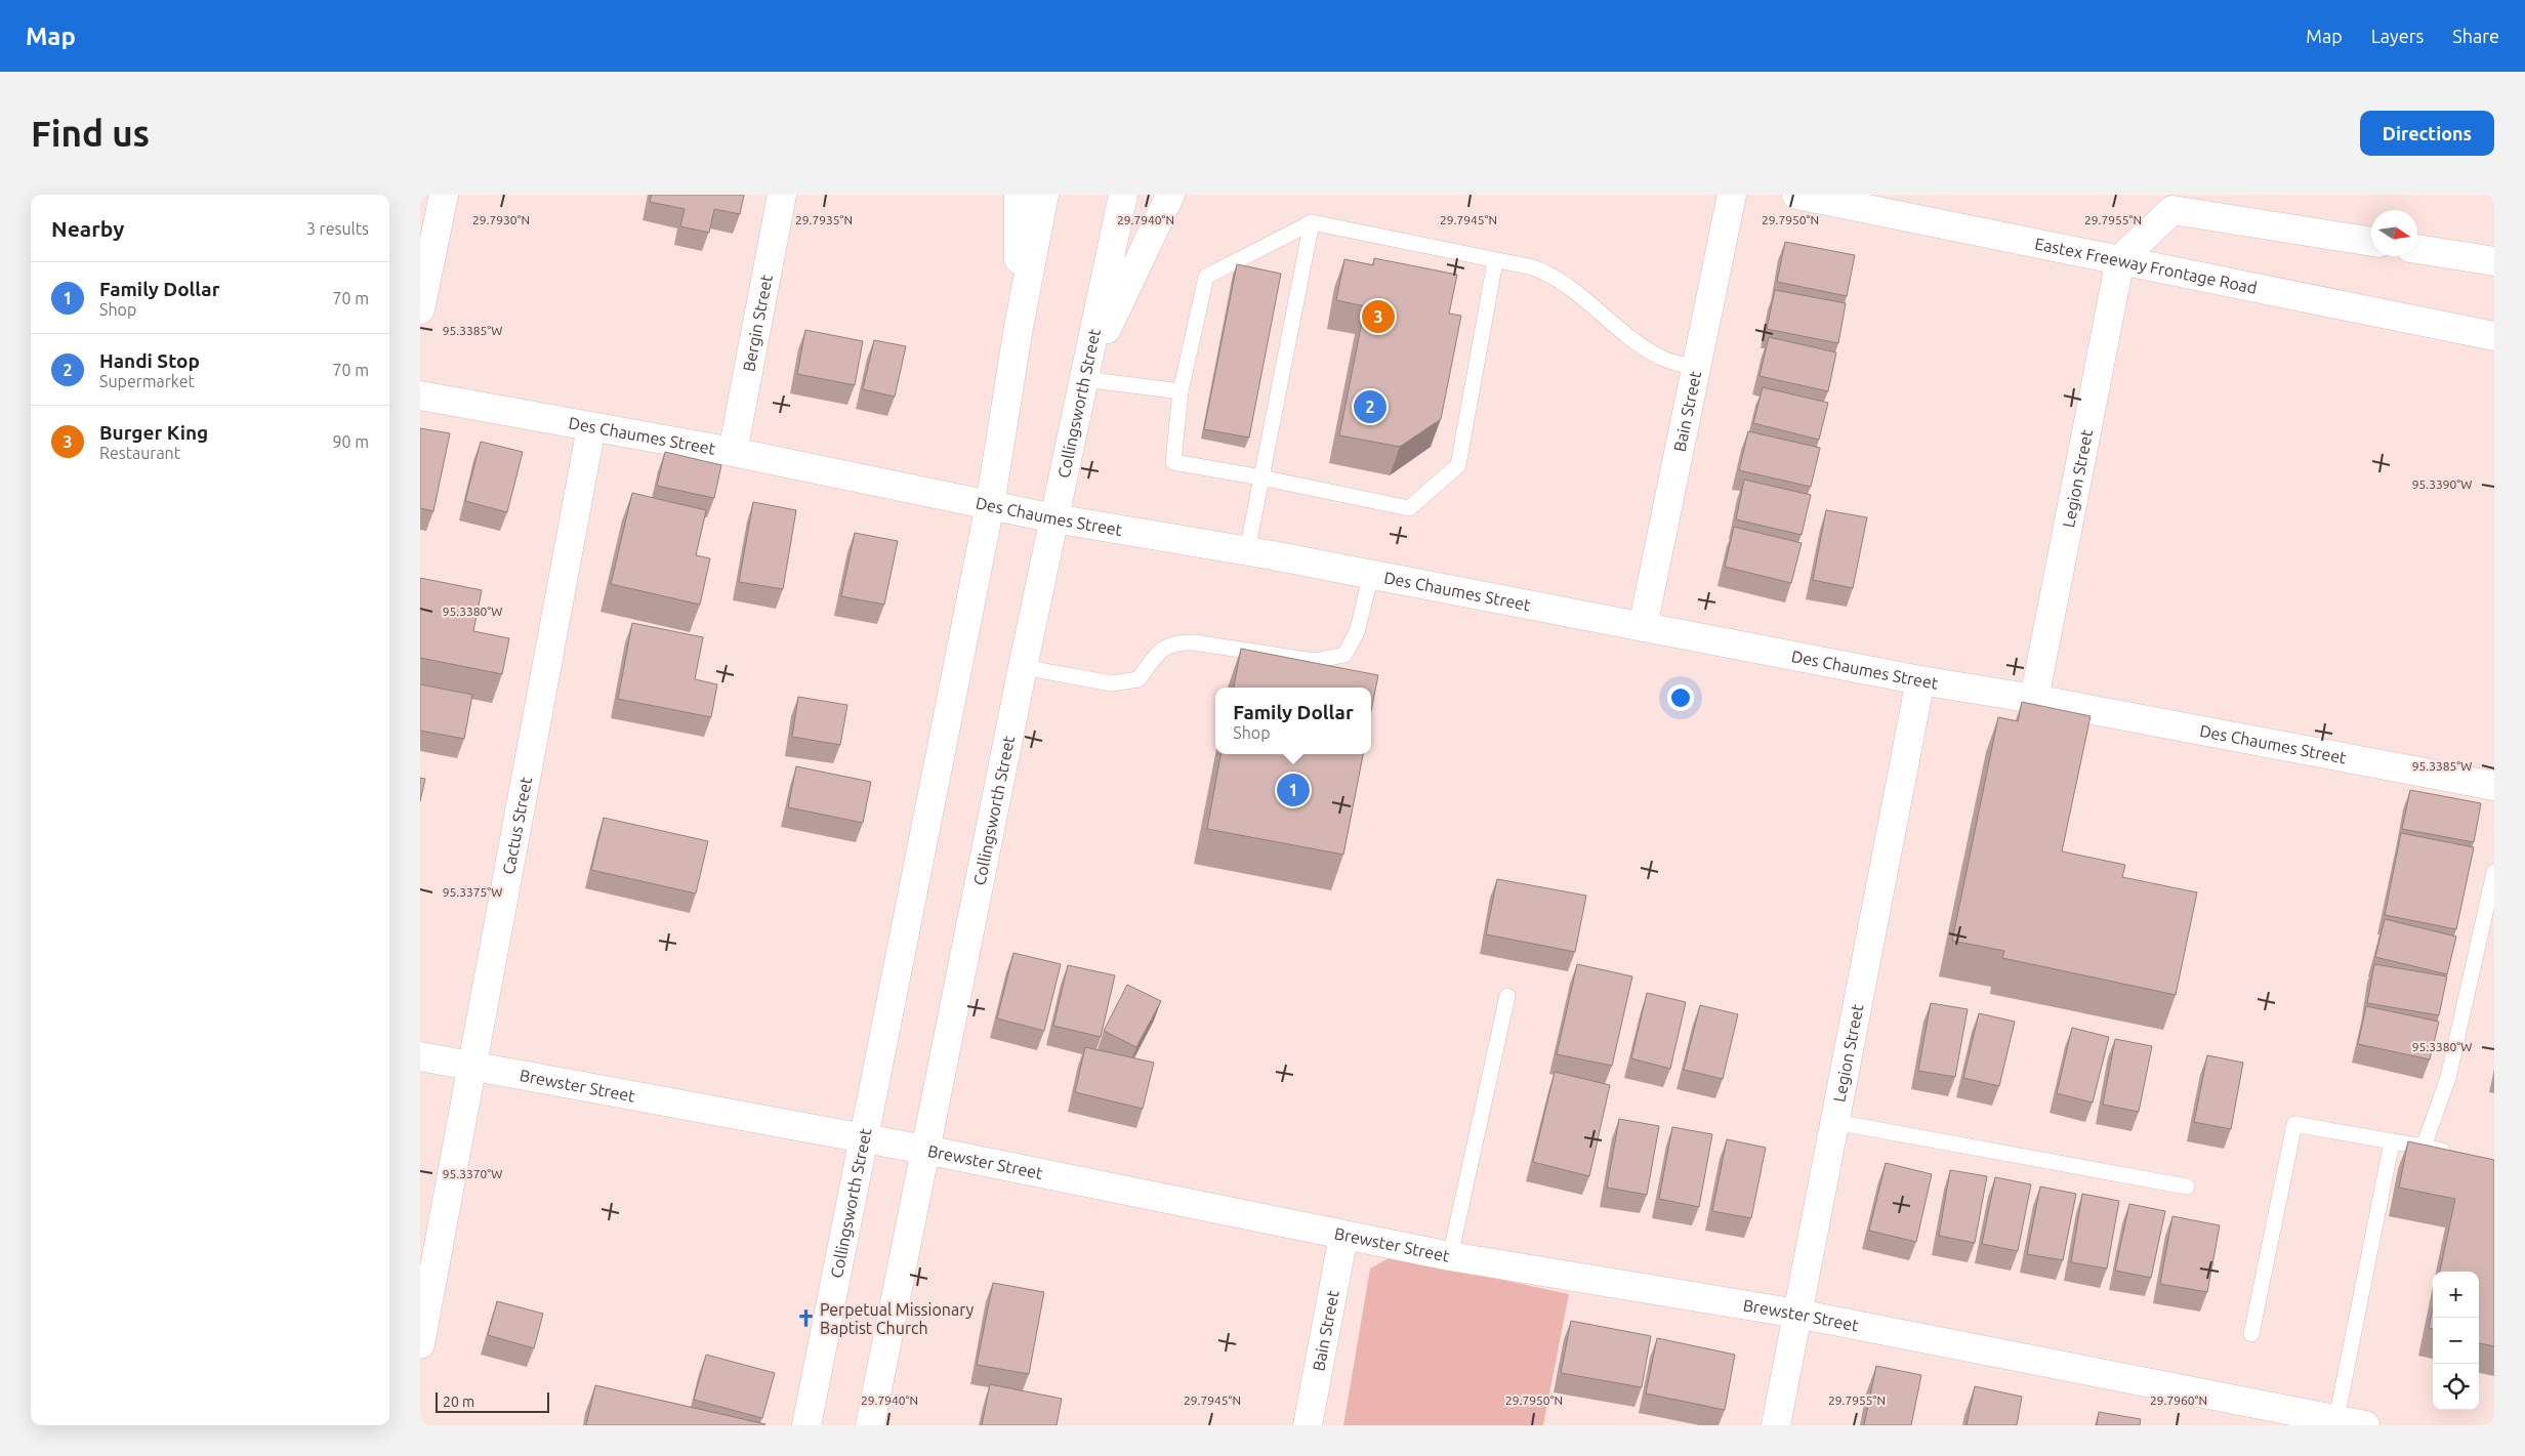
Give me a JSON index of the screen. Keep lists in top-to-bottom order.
{
  "streets": {
    "main road": [
      "Eastex Freeway Frontage Road",
      "Bergin Street",
      "Collingsworth Street",
      "Bain Street",
      "Des Chaumes Street",
      "Legion Street",
      "Cactus Street",
      "Brewster Street"
    ]
  },
  "crossings": [
    ["Eastex Freeway Frontage Road", "Legion Street"],
    ["Bergin Street", "Des Chaumes Street"],
    ["Collingsworth Street", "Des Chaumes Street"],
    ["Collingsworth Street", "Brewster Street"],
    ["Bain Street", "Des Chaumes Street"],
    ["Bain Street", "Brewster Street"],
    ["Des Chaumes Street", "Legion Street"],
    ["Des Chaumes Street", "Cactus Street"],
    ["Legion Street", "Brewster Street"],
    ["Cactus Street", "Brewster Street"]
  ],
  "places": {
    "church": ["Perpetual Missionary Baptist Church"]
  },
  "scale_bar": "20 m",
  "north": "right",
  "page": {
    "header": "Map",
    "nav": ["Map", "Layers", "Share"],
    "buttons": "Directions",
    "title": "Find us",
    "heading": ["Nearby", "3 results"],
    "list": [
      {
        "mark": "1",
        "name": "Family Dollar",
        "note": "Shop",
        "value": "70 m"
      },
      {
        "mark": "2",
        "name": "Handi Stop",
        "note": "Supermarket",
        "value": "70 m"
      },
      {
        "mark": "3",
        "name": "Burger King",
        "note": "Restaurant",
        "value": "90 m"
      }
    ],
    "pins": ["3", "2", "1"],
    "popup": ["Family Dollar", "Shop"],
    "map_buttons": ["+", "−"],
    "scale": "20 m"
  },
  "coordinates": [
    "29.7930°N",
    "29.7935°N",
    "29.7940°N",
    "29.7945°N",
    "29.7950°N",
    "29.7955°N",
    "95.3385°W",
    "95.3390°W",
    "95.3380°W",
    "95.3375°W",
    "95.3370°W",
    "29.7960°N"
  ]
}
